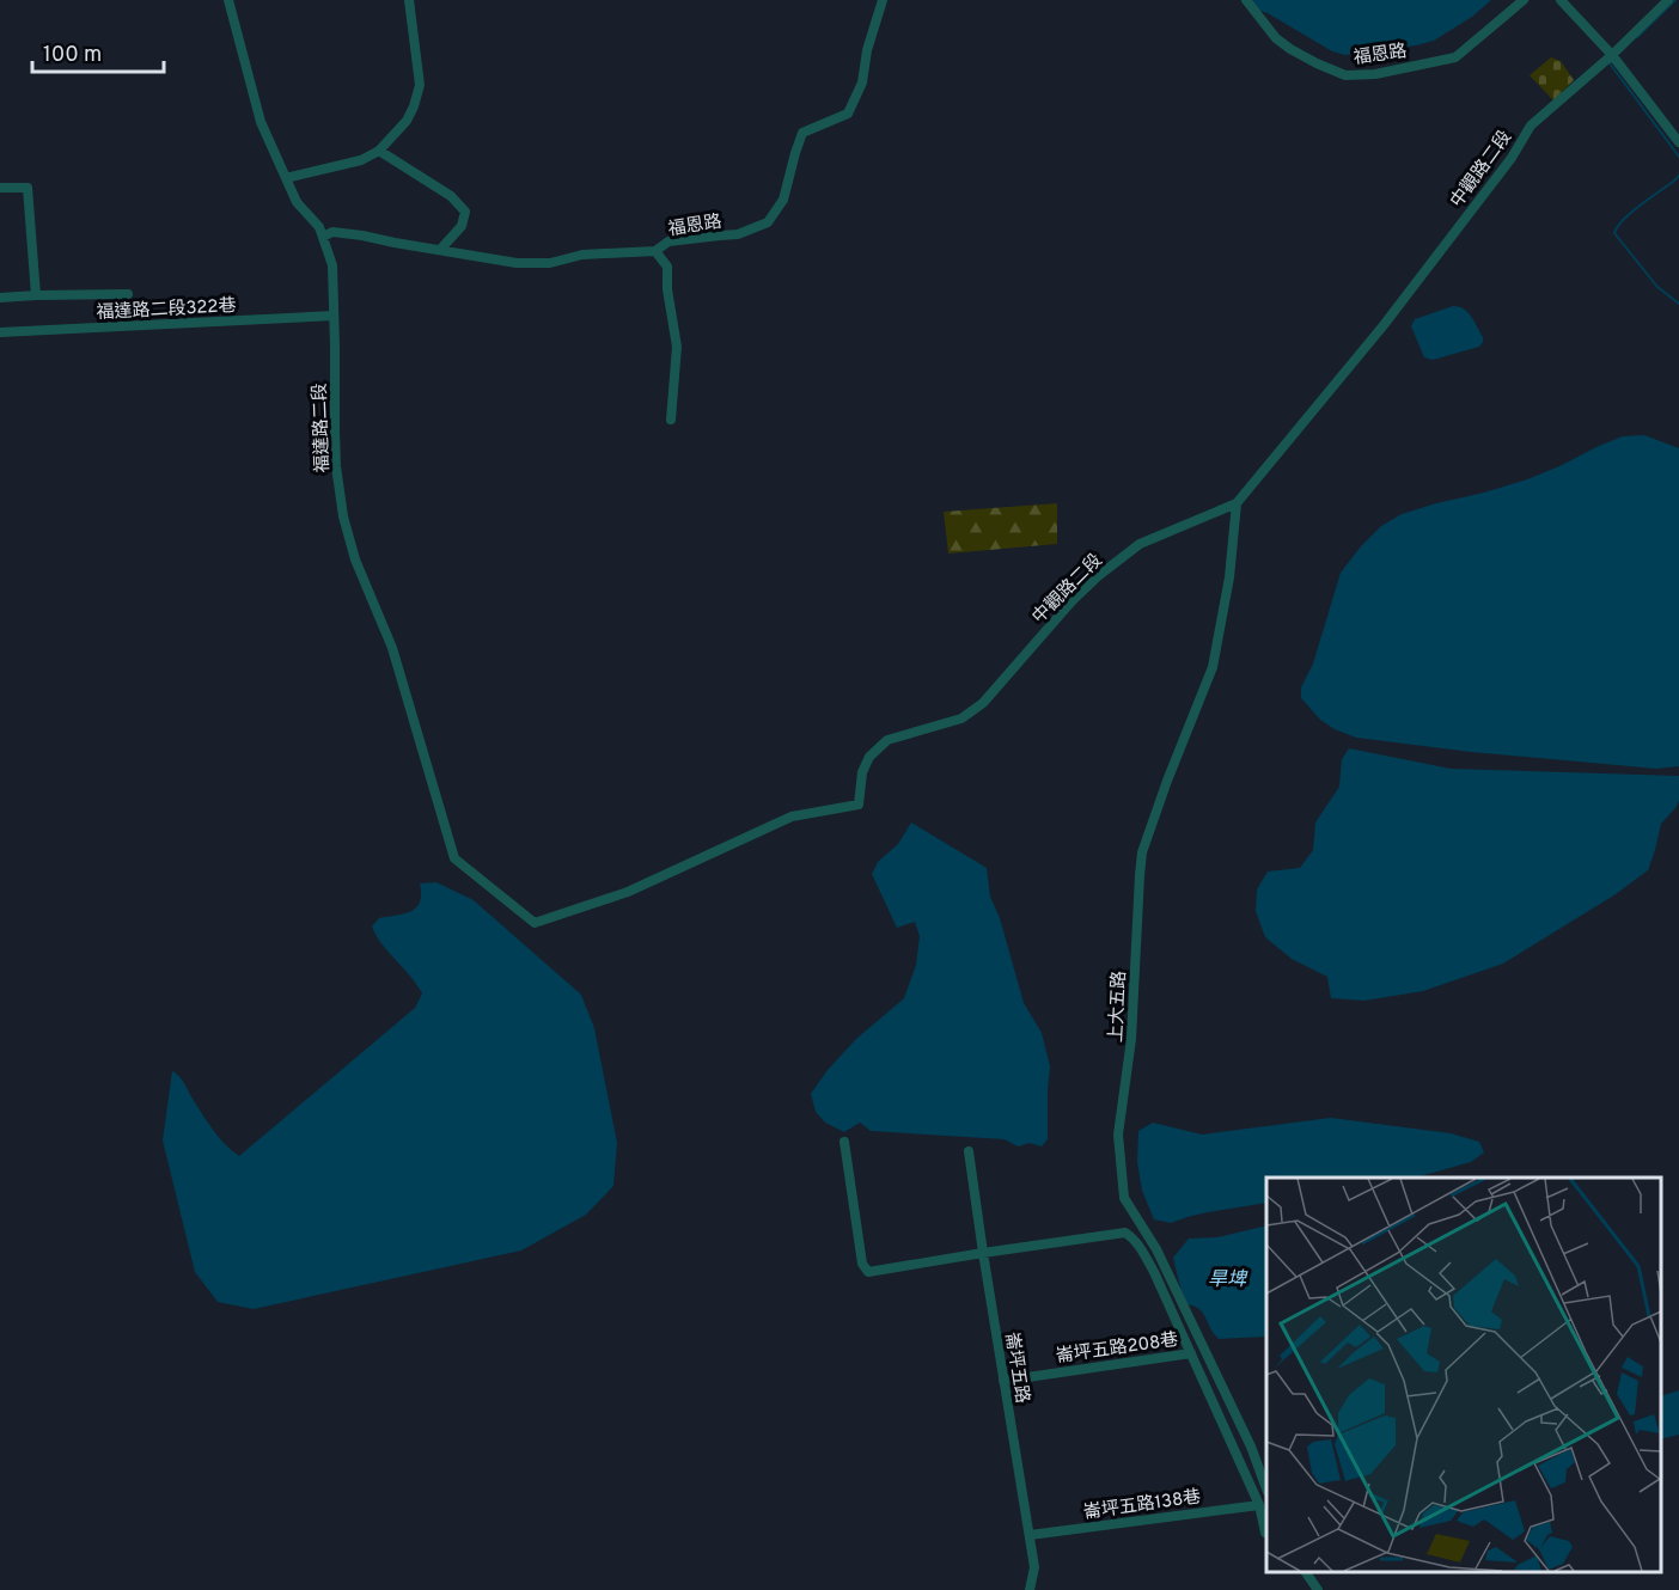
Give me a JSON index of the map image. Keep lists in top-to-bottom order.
{
  "streets": {
    "street": [
      "福恩路",
      "中觀路二段",
      "福達路二段322巷",
      "福達路二段",
      "上大五路",
      "崙坪五路208巷",
      "崙坪五路",
      "崙坪五路138巷"
    ]
  },
  "crossings": [
    ["福恩路", "福達路二段"],
    ["中觀路二段", "福達路二段"],
    ["中觀路二段", "上大五路"],
    ["福達路二段322巷", "福達路二段"],
    ["崙坪五路208巷", "崙坪五路"],
    ["崙坪五路", "崙坪五路138巷"]
  ],
  "water": ["旱埤"],
  "scale_bar": "100 m"
}
